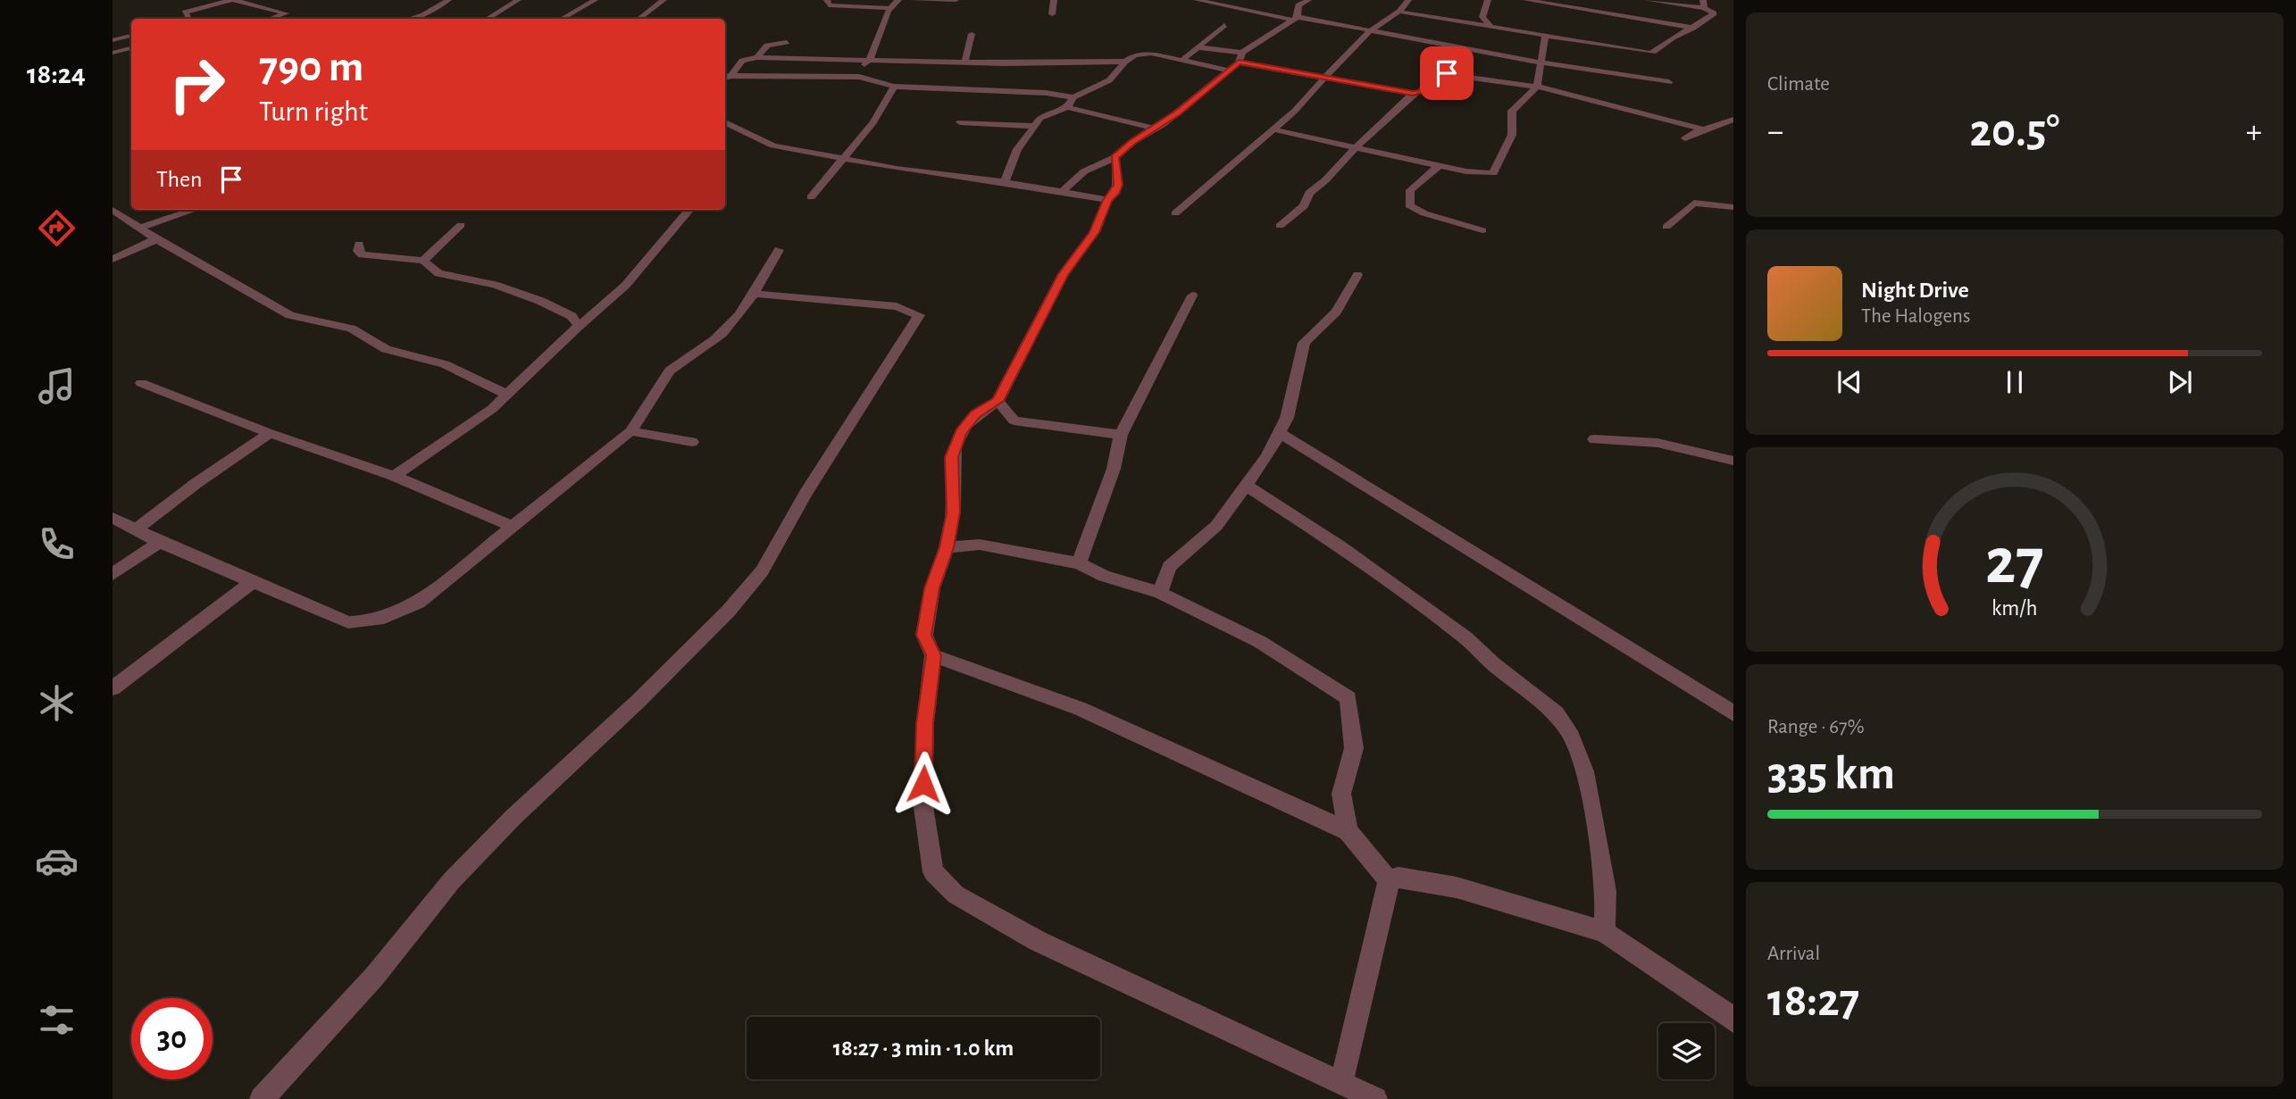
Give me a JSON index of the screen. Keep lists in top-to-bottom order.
{
  "page": {
    "tabs": "18:24",
    "tile": [
      "Climate",
      ["Range · 67%", "335 km"],
      ["Arrival", "18:27"]
    ],
    "turn": ["790 m", "Turn right"],
    "heat": ["−", "20.5°", "+"],
    "then": "Then",
    "song": ["Night Drive", "The Halogens"],
    "limit": "30",
    "trip": "18:27 · 3 min · 1.0 km",
    "gauge": ["27", "km/h"]
  }
}
